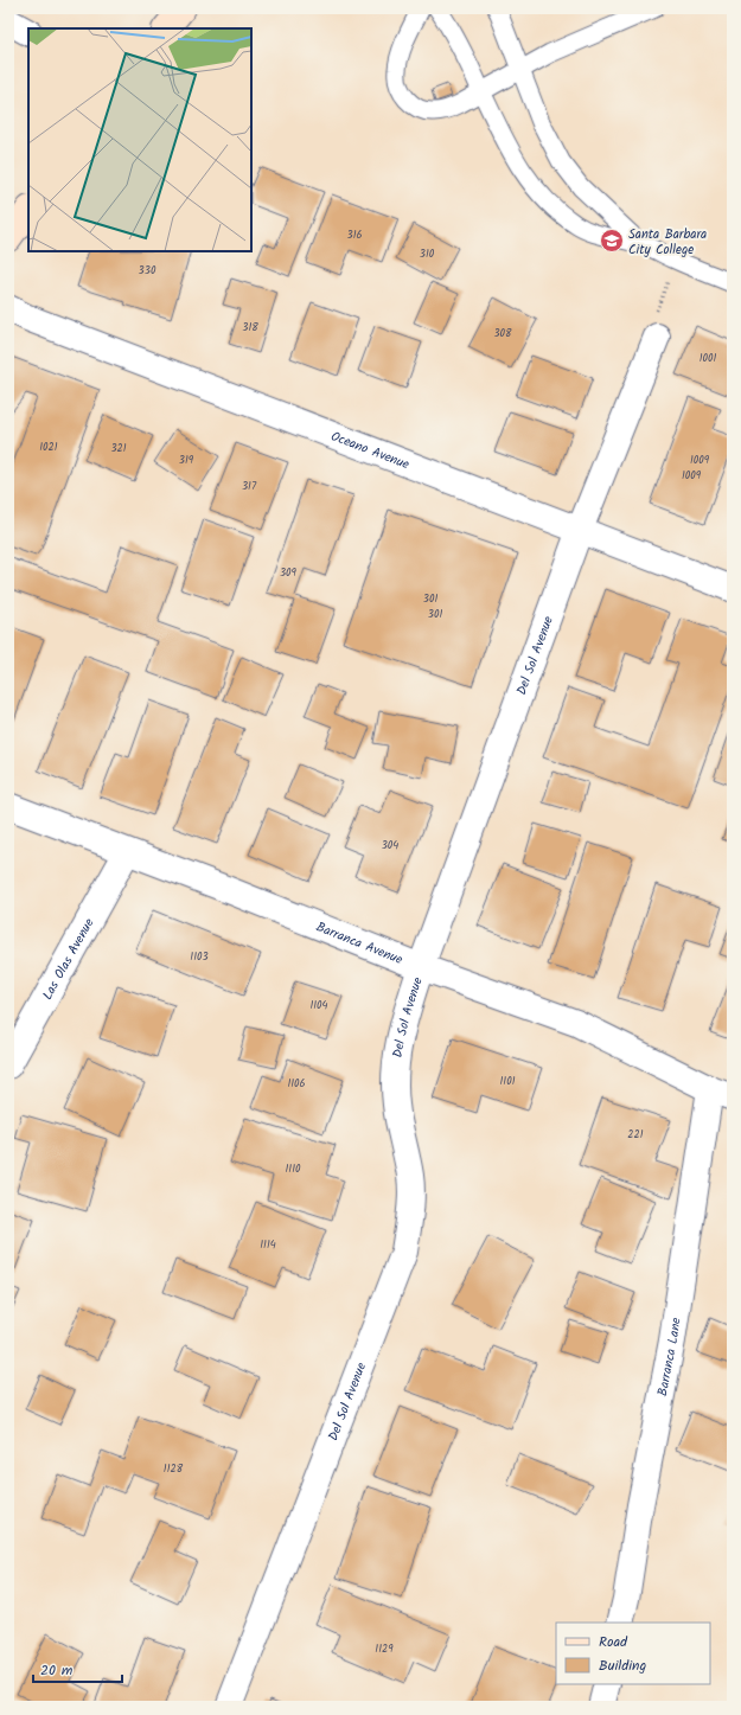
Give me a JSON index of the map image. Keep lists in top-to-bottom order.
{
  "streets": {
    "street": [
      "Oceano Avenue",
      "Del Sol Avenue",
      "Barranca Avenue",
      "Las Olas Avenue",
      "Barranca Lane"
    ]
  },
  "crossings": [
    ["Oceano Avenue", "Del Sol Avenue"],
    ["Del Sol Avenue", "Barranca Avenue"],
    ["Barranca Avenue", "Las Olas Avenue"],
    ["Barranca Avenue", "Barranca Lane"]
  ],
  "places": {
    "school or university": ["Santa Barbara City College"]
  },
  "house_numbers": [
    "316",
    "310",
    "330",
    "318",
    "308",
    "1001",
    "1021",
    "321",
    "319",
    "1009",
    "1009",
    "317",
    "309",
    "301",
    "301",
    "304",
    "1103",
    "1104",
    "1101",
    "1106",
    "221",
    "1110",
    "1114",
    "1128",
    "1129"
  ],
  "legend": ["Road", "Building"],
  "scale_bar": "20 m"
}
